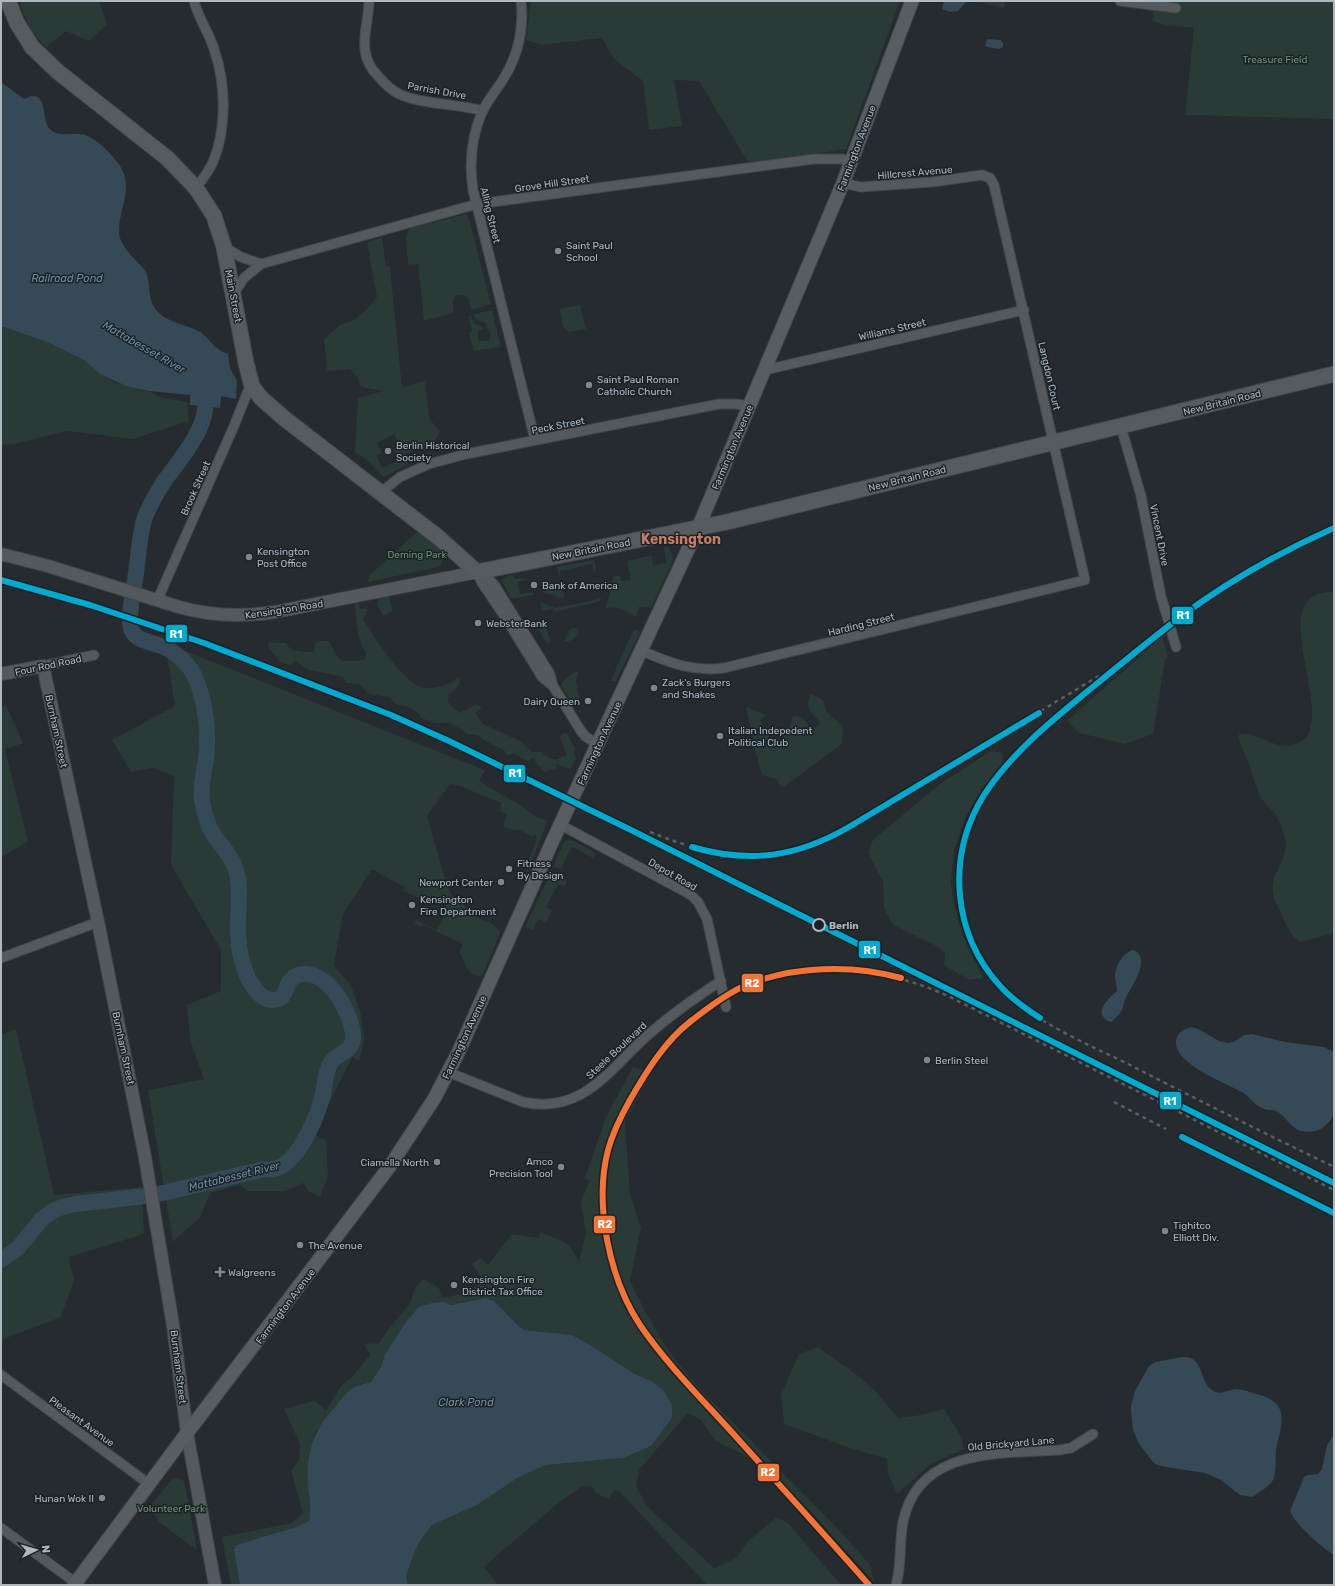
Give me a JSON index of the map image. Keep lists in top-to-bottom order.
{
  "streets": {
    "main road": ["Farmington Avenue", "Main Street", "New Britain Road"],
    "street": [
      "Parrish Drive",
      "Hillcrest Avenue",
      "Grove Hill Street",
      "Alling Street",
      "Williams Street",
      "Langdon Court",
      "Peck Street",
      "Brook Street",
      "Vincent Drive",
      "Kensington Road",
      "Harding Street",
      "Four Rod Road",
      "Burnham Street",
      "Depot Road",
      "Steele Boulevard",
      "Pleasant Avenue",
      "Old Brickyard Lane"
    ]
  },
  "crossings": [
    ["Parrish Drive", "Alling Street"],
    ["Farmington Avenue", "Hillcrest Avenue"],
    ["Farmington Avenue", "Grove Hill Street"],
    ["Farmington Avenue", "Main Street"],
    ["Farmington Avenue", "Williams Street"],
    ["Farmington Avenue", "New Britain Road"],
    ["Farmington Avenue", "Peck Street"],
    ["Farmington Avenue", "Harding Street"],
    ["Farmington Avenue", "Burnham Street"],
    ["Farmington Avenue", "Depot Road"],
    ["Farmington Avenue", "Steele Boulevard"],
    ["Farmington Avenue", "Pleasant Avenue"],
    ["Hillcrest Avenue", "Langdon Court"],
    ["Grove Hill Street", "Alling Street"],
    ["Grove Hill Street", "Main Street"],
    ["Alling Street", "Peck Street"],
    ["Main Street", "New Britain Road"],
    ["Main Street", "Peck Street"],
    ["Main Street", "Brook Street"],
    ["Main Street", "Kensington Road"],
    ["Williams Street", "Langdon Court"],
    ["Langdon Court", "New Britain Road"],
    ["Langdon Court", "Harding Street"],
    ["New Britain Road", "Vincent Drive"],
    ["New Britain Road", "Kensington Road"],
    ["Brook Street", "Kensington Road"],
    ["Four Rod Road", "Burnham Street"],
    ["Depot Road", "Steele Boulevard"]
  ],
  "districts": ["Kensington"],
  "water": ["Railroad Pond", "Mattabesset River", "Clark Pond"],
  "parks": ["Treasure Field", "Deming Park", "Volunteer Park"],
  "places": {
    "other": [
      "Saint Paul School",
      "Saint Paul Roman Catholic Church",
      "Berlin Historical Society",
      "Kensington Post Office",
      "Bank of America",
      "WebsterBank",
      "Zack's Burgers and Shakes",
      "Dairy Queen",
      "Italian Indepedent Political Club",
      "Fitness By Design",
      "Newport Center",
      "Kensington Fire Department",
      "Berlin",
      "Berlin Steel",
      "Ciamella North",
      "Amco Precision Tool",
      "Tighitco Elliott Div.",
      "The Avenue",
      "Kensington Fire District Tax Office",
      "Hunan Wok II"
    ],
    "health": ["Walgreens"]
  },
  "lines": ["transit line R1", "transit line R2"],
  "north": "right"
}
